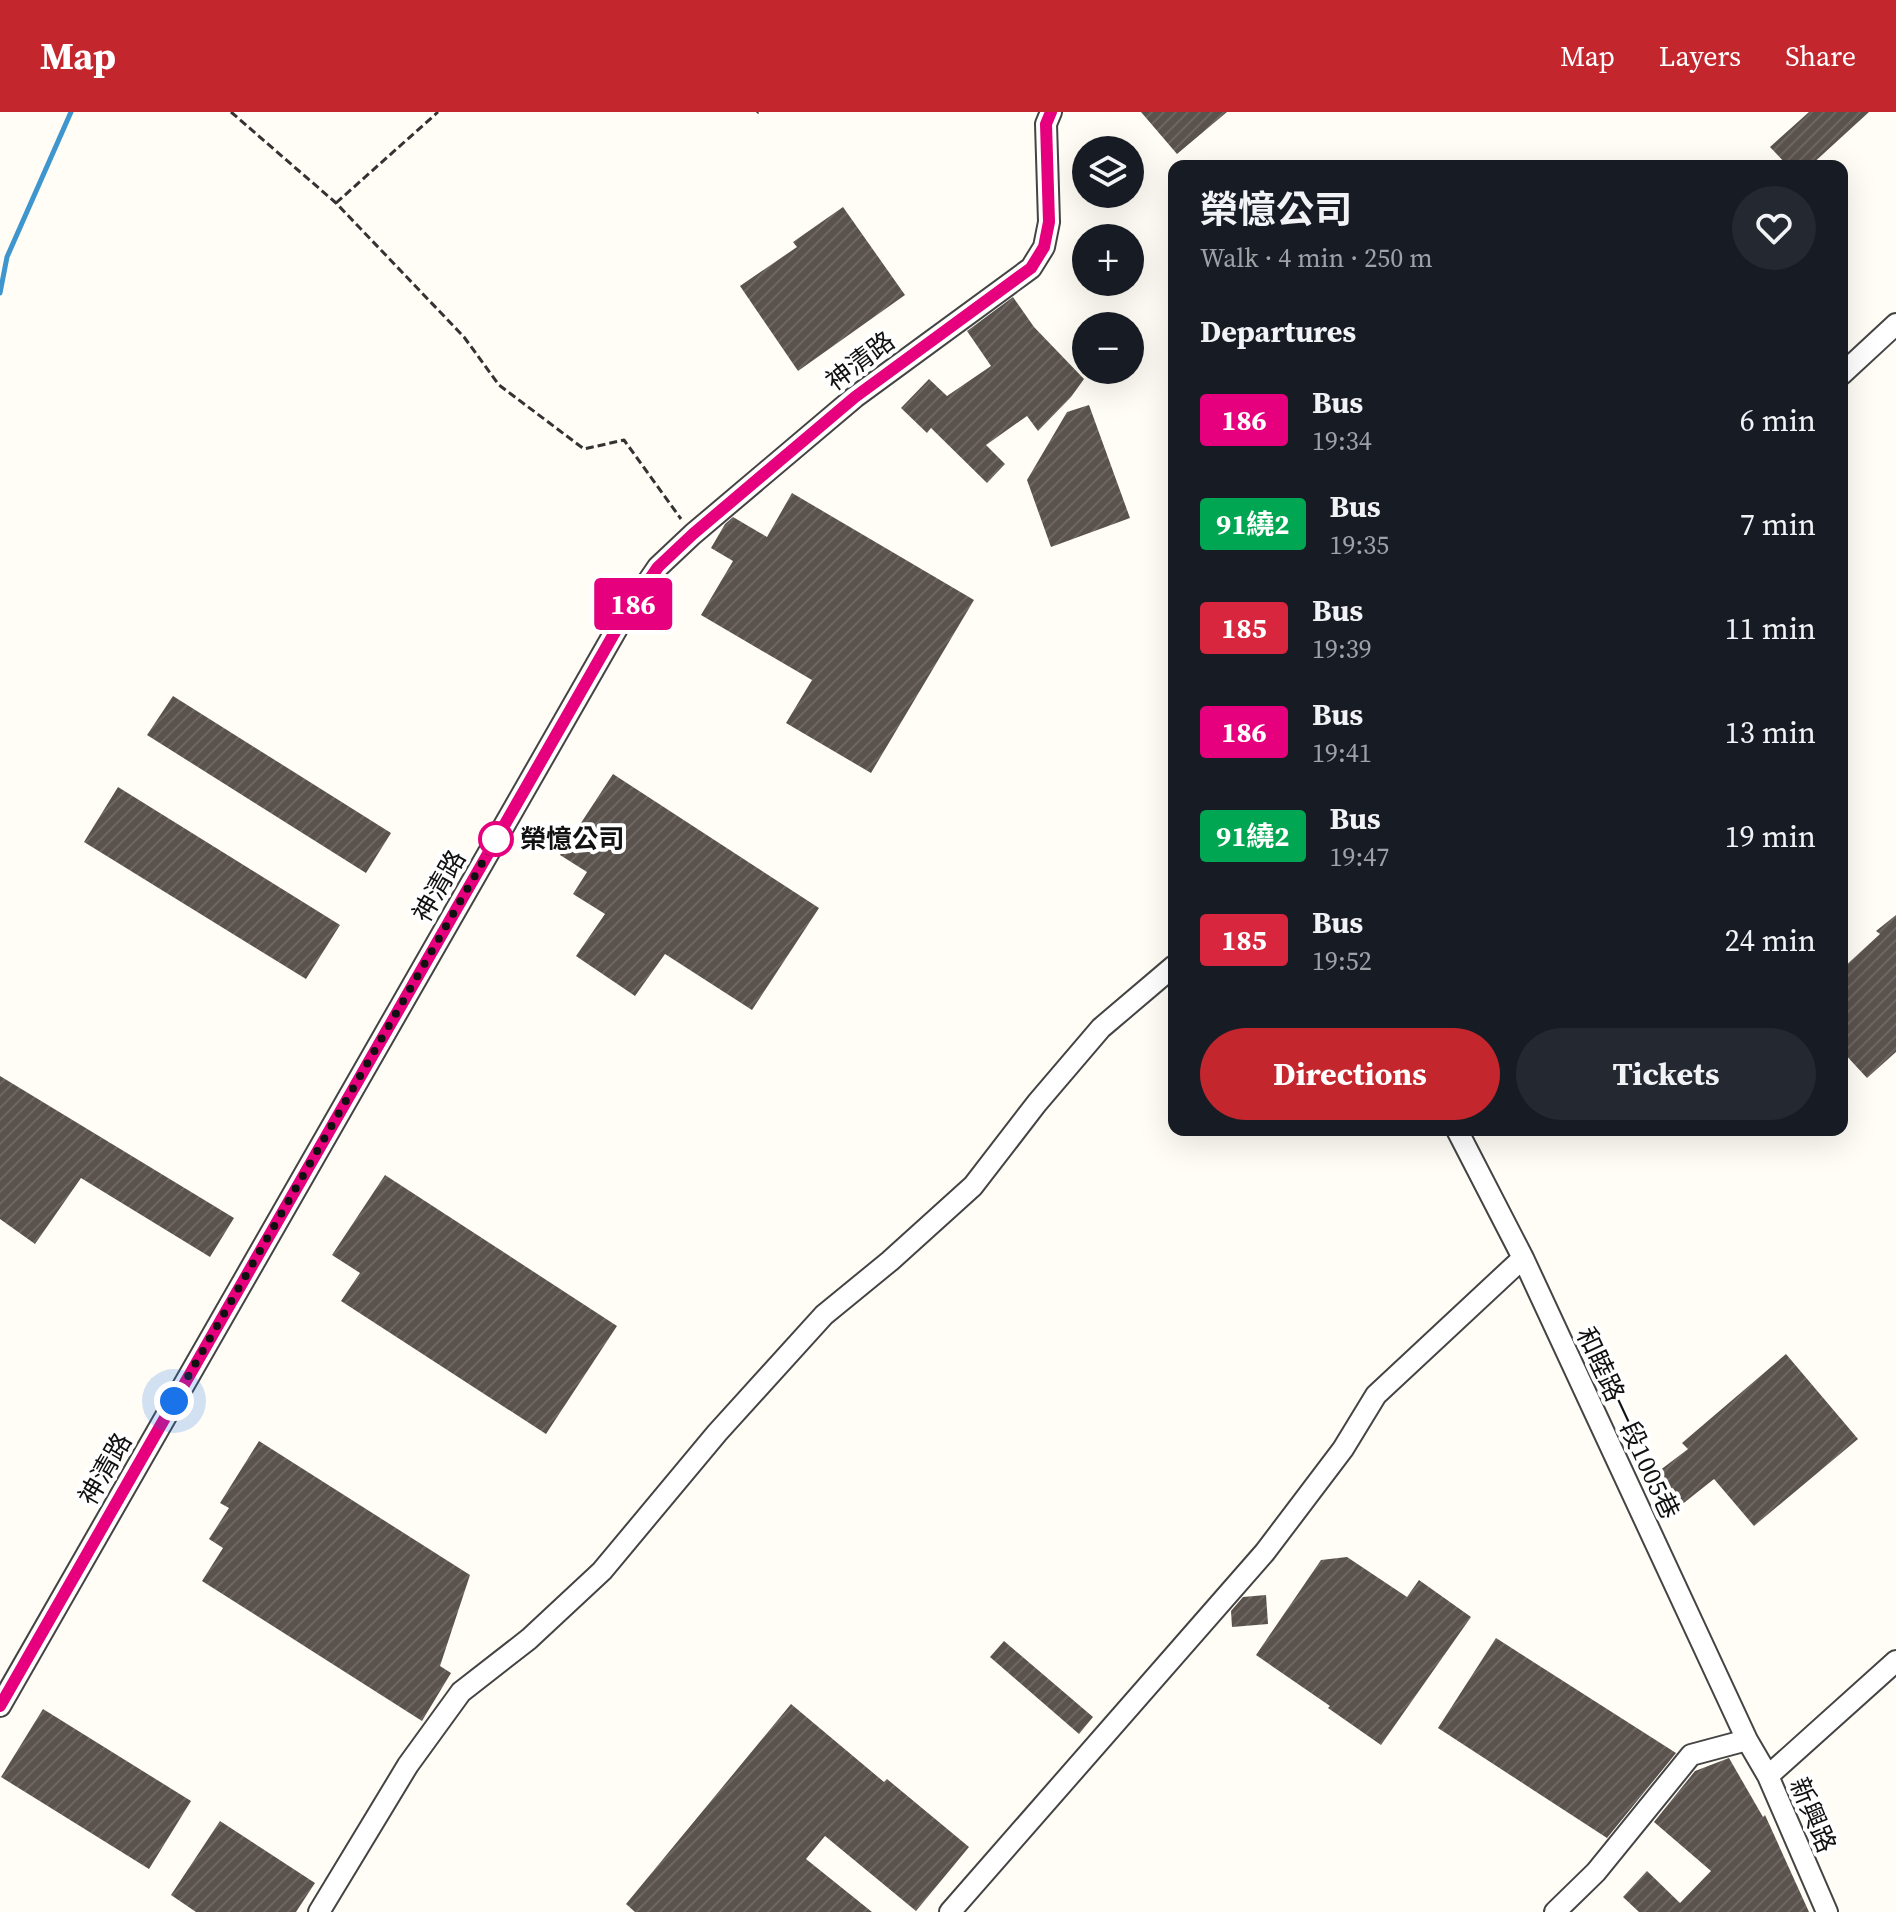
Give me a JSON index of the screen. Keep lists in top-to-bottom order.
{
  "streets": {
    "street": ["神清路", "和睦路一段1005巷", "新興路"]
  },
  "crossings": [
    ["和睦路一段1005巷", "新興路"]
  ],
  "places": ["榮憶公司"],
  "lines": ["bus line 186"],
  "page": {
    "header": "Map",
    "nav": ["Map", "Layers", "Share"],
    "on_map": "186",
    "map_buttons": ["+", "−"],
    "heading": [
      ["榮憶公司", "Walk · 4 min · 250 m"],
      "Departures"
    ],
    "list": [
      {
        "mark": "186",
        "name": "Bus",
        "note": "19:34",
        "value": "6 min"
      },
      {
        "mark": "91繞2",
        "name": "Bus",
        "note": "19:35",
        "value": "7 min"
      },
      {
        "mark": "185",
        "name": "Bus",
        "note": "19:39",
        "value": "11 min"
      },
      {
        "mark": "186",
        "name": "Bus",
        "note": "19:41",
        "value": "13 min"
      },
      {
        "mark": "91繞2",
        "name": "Bus",
        "note": "19:47",
        "value": "19 min"
      },
      {
        "mark": "185",
        "name": "Bus",
        "note": "19:52",
        "value": "24 min"
      }
    ],
    "buttons": ["Directions", "Tickets"]
  }
}
